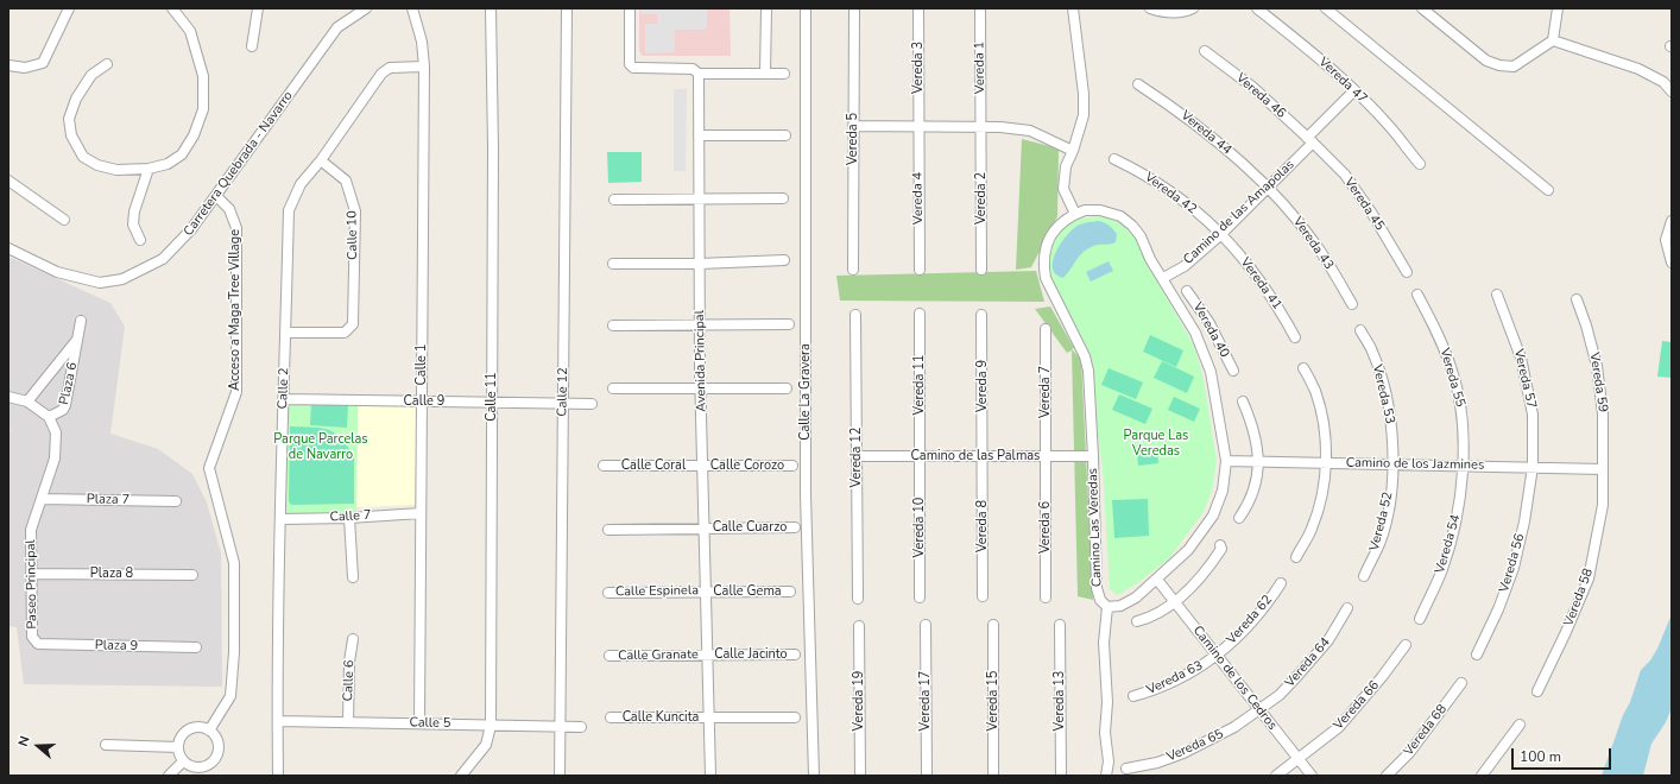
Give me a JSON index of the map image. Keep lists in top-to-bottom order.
{
  "streets": {
    "street": [
      "Vereda 3",
      "Vereda 1",
      "Vereda 47",
      "Vereda 46",
      "Vereda 44",
      "Vereda 5",
      "Carretera Quebrada - Navarro",
      "Vereda 42",
      "Vereda 4",
      "Vereda 2",
      "Vereda 45",
      "Camino de las Amapolas",
      "Calle 10",
      "Vereda 43",
      "Vereda 41",
      "Acceso a Maga Tree Village",
      "Vereda 40",
      "Avenida Principal",
      "Calle 1",
      "Vereda 55",
      "Vereda 57",
      "Vereda 59",
      "Plaza 6",
      "Vereda 11",
      "Vereda 9",
      "Calle 2",
      "Calle 12",
      "Calle La Gravera",
      "Vereda 7",
      "Vereda 53",
      "Calle 11",
      "Calle 9",
      "Camino de las Palmas",
      "Vereda 12",
      "Camino de los Jazmines",
      "Calle Coral",
      "Calle Corozo",
      "Plaza 7",
      "Calle 7",
      "Vereda 52",
      "Vereda 8",
      "Calle Cuarzo",
      "Vereda 10",
      "Vereda 6",
      "Camino Las Veredas",
      "Vereda 54",
      "Vereda 56",
      "Plaza 8",
      "Paseo Principal",
      "Calle Espinela",
      "Calle Gema",
      "Vereda 58",
      "Vereda 62",
      "Plaza 9",
      "Calle Jacinto",
      "Calle Granate",
      "Vereda 64",
      "Vereda 63",
      "Camino de los Cedros",
      "Calle 6",
      "Vereda 19",
      "Vereda 17",
      "Vereda 15",
      "Vereda 13",
      "Vereda 66",
      "Calle Kuncita",
      "Calle 5",
      "Vereda 68",
      "Vereda 65"
    ]
  },
  "crossings": [
    ["Vereda 3", "Vereda 4"],
    ["Vereda 1", "Vereda 2"],
    ["Vereda 47", "Camino de las Amapolas"],
    ["Vereda 46", "Vereda 45"],
    ["Vereda 46", "Camino de las Amapolas"],
    ["Vereda 44", "Camino de las Amapolas"],
    ["Vereda 44", "Vereda 43"],
    ["Carretera Quebrada - Navarro", "Acceso a Maga Tree Village"],
    ["Vereda 42", "Camino de las Amapolas"],
    ["Vereda 42", "Vereda 41"],
    ["Vereda 45", "Camino de las Amapolas"],
    ["Camino de las Amapolas", "Vereda 43"],
    ["Camino de las Amapolas", "Vereda 41"],
    ["Camino de las Amapolas", "Camino Las Veredas"],
    ["Calle 10", "Calle 2"],
    ["Avenida Principal", "Calle Coral"],
    ["Avenida Principal", "Calle Corozo"],
    ["Avenida Principal", "Calle Cuarzo"],
    ["Avenida Principal", "Calle Espinela"],
    ["Avenida Principal", "Calle Gema"],
    ["Avenida Principal", "Calle Jacinto"],
    ["Avenida Principal", "Calle Granate"],
    ["Avenida Principal", "Calle Kuncita"],
    ["Calle 1", "Calle 2"],
    ["Calle 1", "Calle 9"],
    ["Calle 1", "Calle 7"],
    ["Calle 1", "Calle 5"],
    ["Vereda 55", "Camino de los Jazmines"],
    ["Vereda 55", "Vereda 54"],
    ["Vereda 57", "Camino de los Jazmines"],
    ["Vereda 57", "Vereda 56"],
    ["Vereda 59", "Camino de los Jazmines"],
    ["Vereda 59", "Vereda 58"],
    ["Plaza 6", "Paseo Principal"],
    ["Vereda 11", "Camino de las Palmas"],
    ["Vereda 11", "Vereda 10"],
    ["Vereda 9", "Camino de las Palmas"],
    ["Vereda 9", "Vereda 8"],
    ["Calle 2", "Calle 9"],
    ["Calle 2", "Calle 7"],
    ["Calle 2", "Calle 5"],
    ["Calle 12", "Calle 9"],
    ["Calle 12", "Calle 5"],
    ["Vereda 7", "Camino de las Palmas"],
    ["Vereda 7", "Vereda 6"],
    ["Vereda 53", "Camino de los Jazmines"],
    ["Vereda 53", "Vereda 52"],
    ["Calle 11", "Calle 9"],
    ["Calle 11", "Calle 5"],
    ["Camino de las Palmas", "Vereda 12"],
    ["Camino de las Palmas", "Vereda 8"],
    ["Camino de las Palmas", "Vereda 10"],
    ["Camino de las Palmas", "Vereda 6"],
    ["Camino de las Palmas", "Camino Las Veredas"],
    ["Camino de los Jazmines", "Vereda 52"],
    ["Camino de los Jazmines", "Camino Las Veredas"],
    ["Camino de los Jazmines", "Vereda 54"],
    ["Camino de los Jazmines", "Vereda 56"],
    ["Camino de los Jazmines", "Vereda 58"],
    ["Calle Coral", "Calle Corozo"],
    ["Plaza 7", "Paseo Principal"],
    ["Camino Las Veredas", "Camino de los Cedros"],
    ["Plaza 8", "Paseo Principal"],
    ["Paseo Principal", "Plaza 9"],
    ["Calle Espinela", "Calle Gema"],
    ["Vereda 62", "Vereda 63"],
    ["Vereda 62", "Camino de los Cedros"],
    ["Calle Jacinto", "Calle Granate"],
    ["Vereda 64", "Camino de los Cedros"],
    ["Vereda 64", "Vereda 65"],
    ["Vereda 63", "Camino de los Cedros"],
    ["Camino de los Cedros", "Vereda 66"],
    ["Camino de los Cedros", "Vereda 65"],
    ["Calle 6", "Calle 5"]
  ],
  "parks": ["Parque Las Veredas", "Parque Parcelas de Navarro"],
  "scale_bar": "100 m",
  "north": "left"
}
